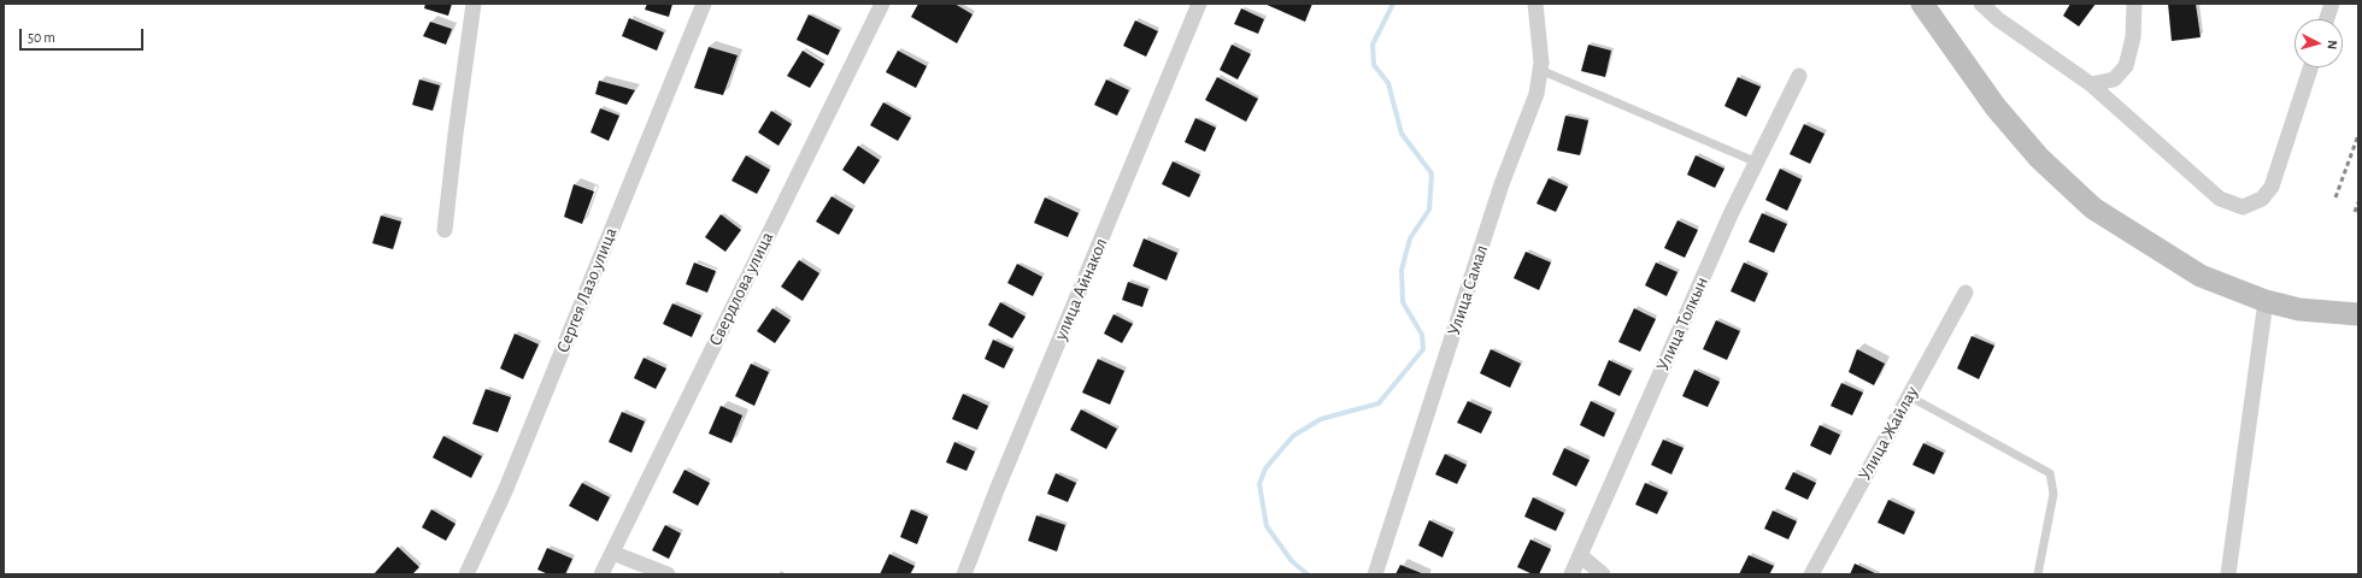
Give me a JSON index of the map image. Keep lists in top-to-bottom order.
{
  "streets": {
    "street": [
      "Свердлова улица",
      "улица Айнакол",
      "Сергея Лазо улица",
      "Улица Самал",
      "Улица Толкын",
      "Улица Жайлау"
    ]
  },
  "scale_bar": "50 m",
  "north": "right"
}
